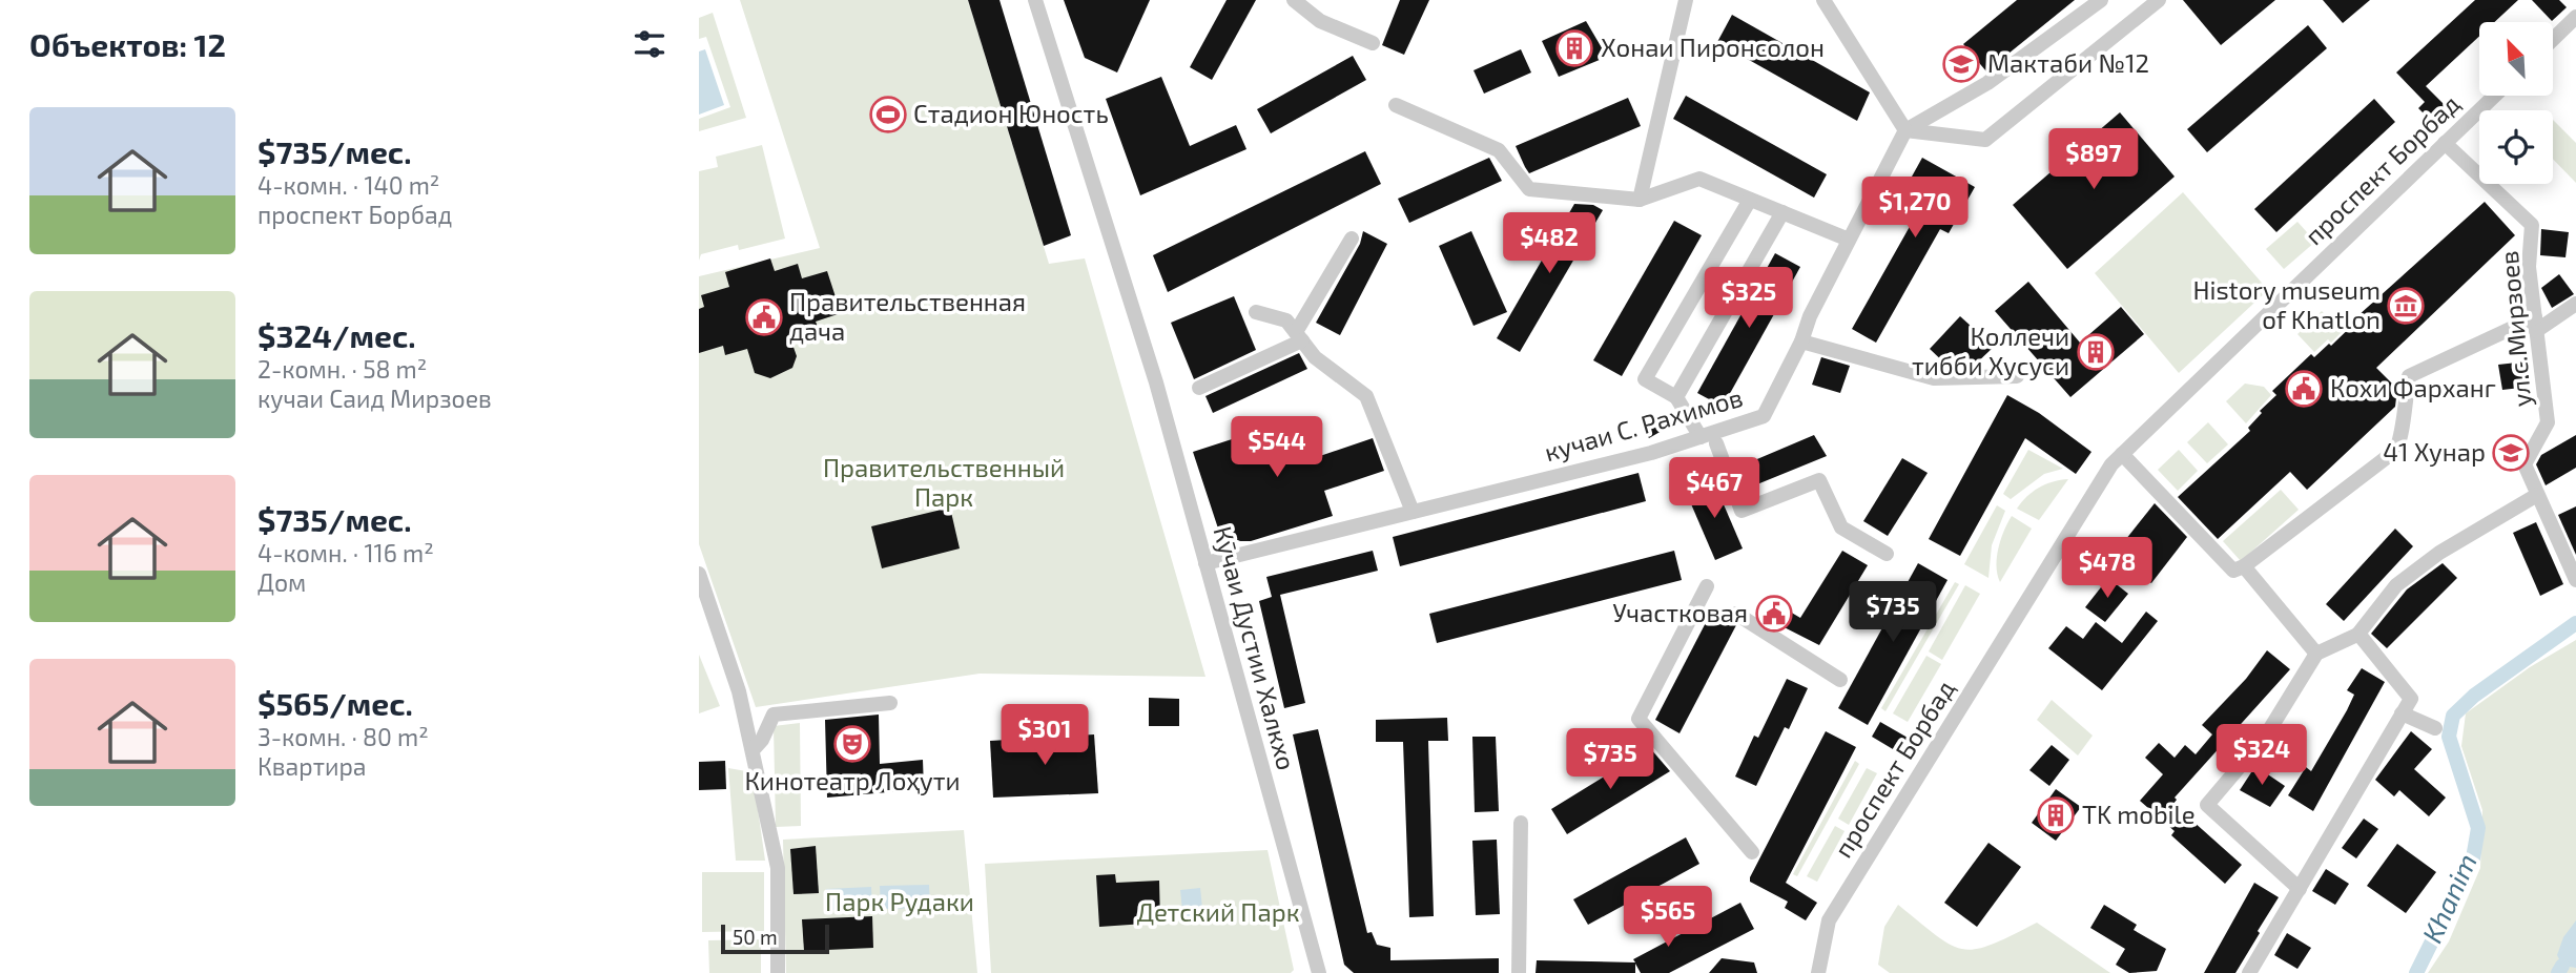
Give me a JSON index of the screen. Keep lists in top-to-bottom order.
{
  "streets": {
    "street": [
      "проспект Борбад",
      "ул.с.Мирзоев",
      "кучаи С. Рахимов",
      "Кӯчаи Дустии Халкхо"
    ]
  },
  "crossings": [
    ["проспект Борбад", "ул.с.Мирзоев"],
    ["кучаи С. Рахимов", "Кӯчаи Дустии Халкхо"]
  ],
  "water": ["Khanim"],
  "parks": ["Правительственный Парк", "Парк Рудаки", "Детский Парк"],
  "places": {
    "building": ["Хонаи Пиронсолон", "Коллечи тибби Хусуси", "TK mobile"],
    "school or university": ["Мактаби №12", "41 Хунар"],
    "sports": ["Стадион Юность"],
    "museum": ["History museum of Khatlon"],
    "public building": ["Правительственная дача", "Кохи Фарханг", "Участковая"],
    "theatre": ["Кинотеатр Лоҳути"]
  },
  "scale_bar": "50 m",
  "north": "top left",
  "page": {
    "heading": "Объектов: 12",
    "list": [
      {
        "name": "$735/мес.",
        "note": "4-комн. · 140 m² · проспект Борбад"
      },
      {
        "name": "$324/мес.",
        "note": "2-комн. · 58 m² · кучаи Саид Мирзоев"
      },
      {
        "name": "$735/мес.",
        "note": "4-комн. · 116 m² · Дом"
      },
      {
        "name": "$565/мес.",
        "note": "3-комн. · 80 m² · Квартира"
      }
    ],
    "price": [
      "$897",
      "$1,270",
      "$482",
      "$325",
      "$544",
      "$467",
      "$478",
      "$735",
      "$301",
      "$324",
      "$735",
      "$565"
    ],
    "scale": "50 m"
  }
}
